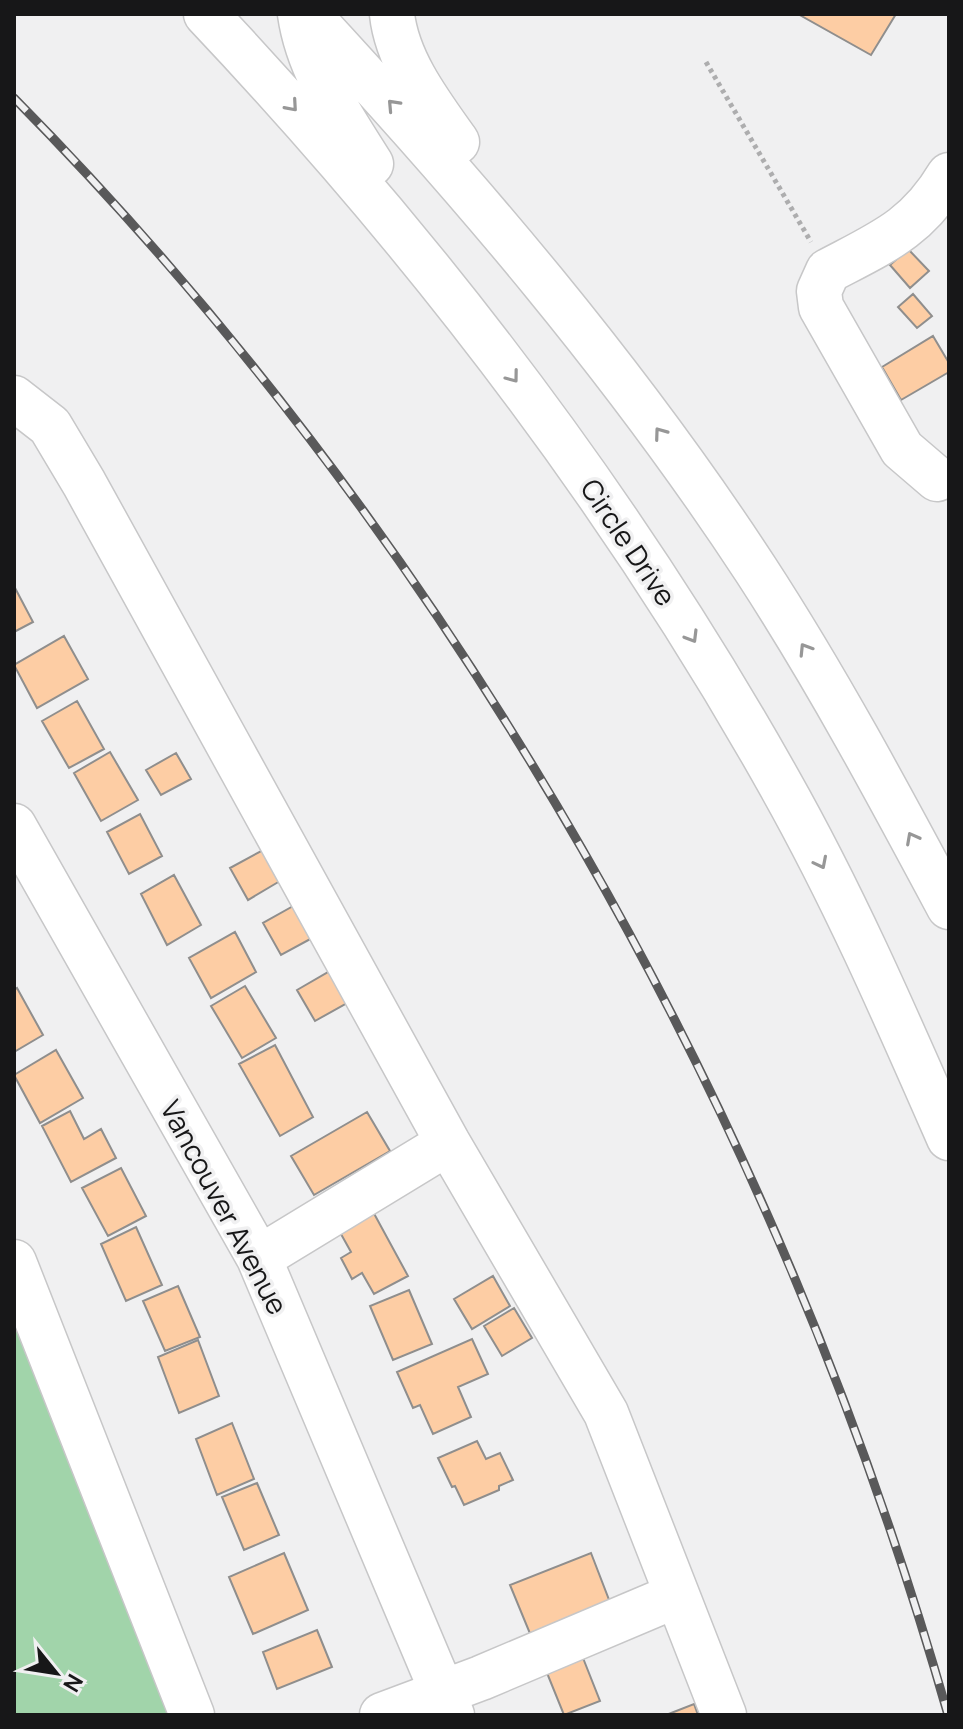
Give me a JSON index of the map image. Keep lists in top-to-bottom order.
{
  "streets": {
    "main road": ["Circle Drive", "Vancouver Avenue"]
  },
  "north": "bottom right"
}
